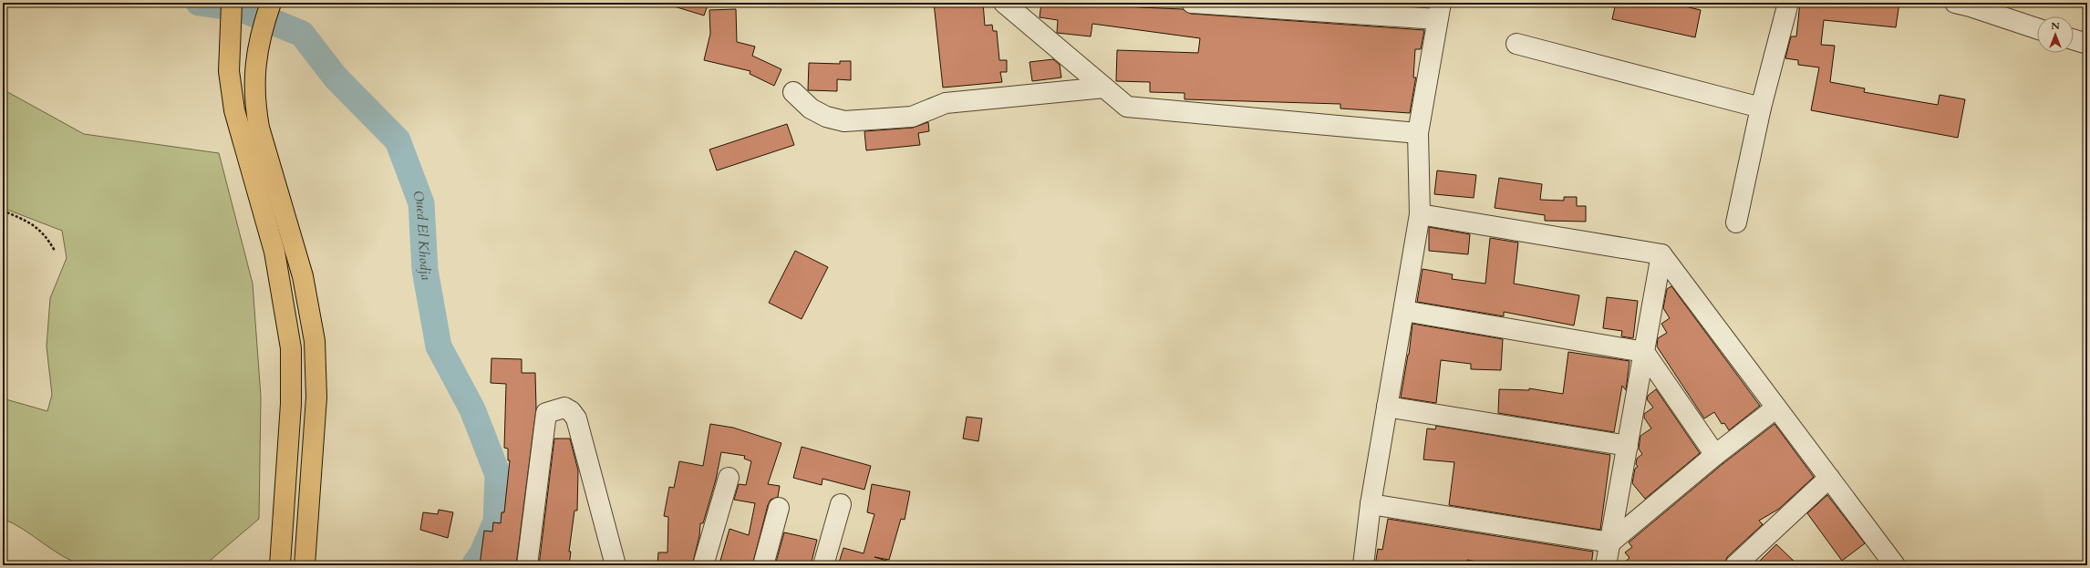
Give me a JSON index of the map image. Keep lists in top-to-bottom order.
{
  "water": ["Oued El Khodja"],
  "north": "top"
}
